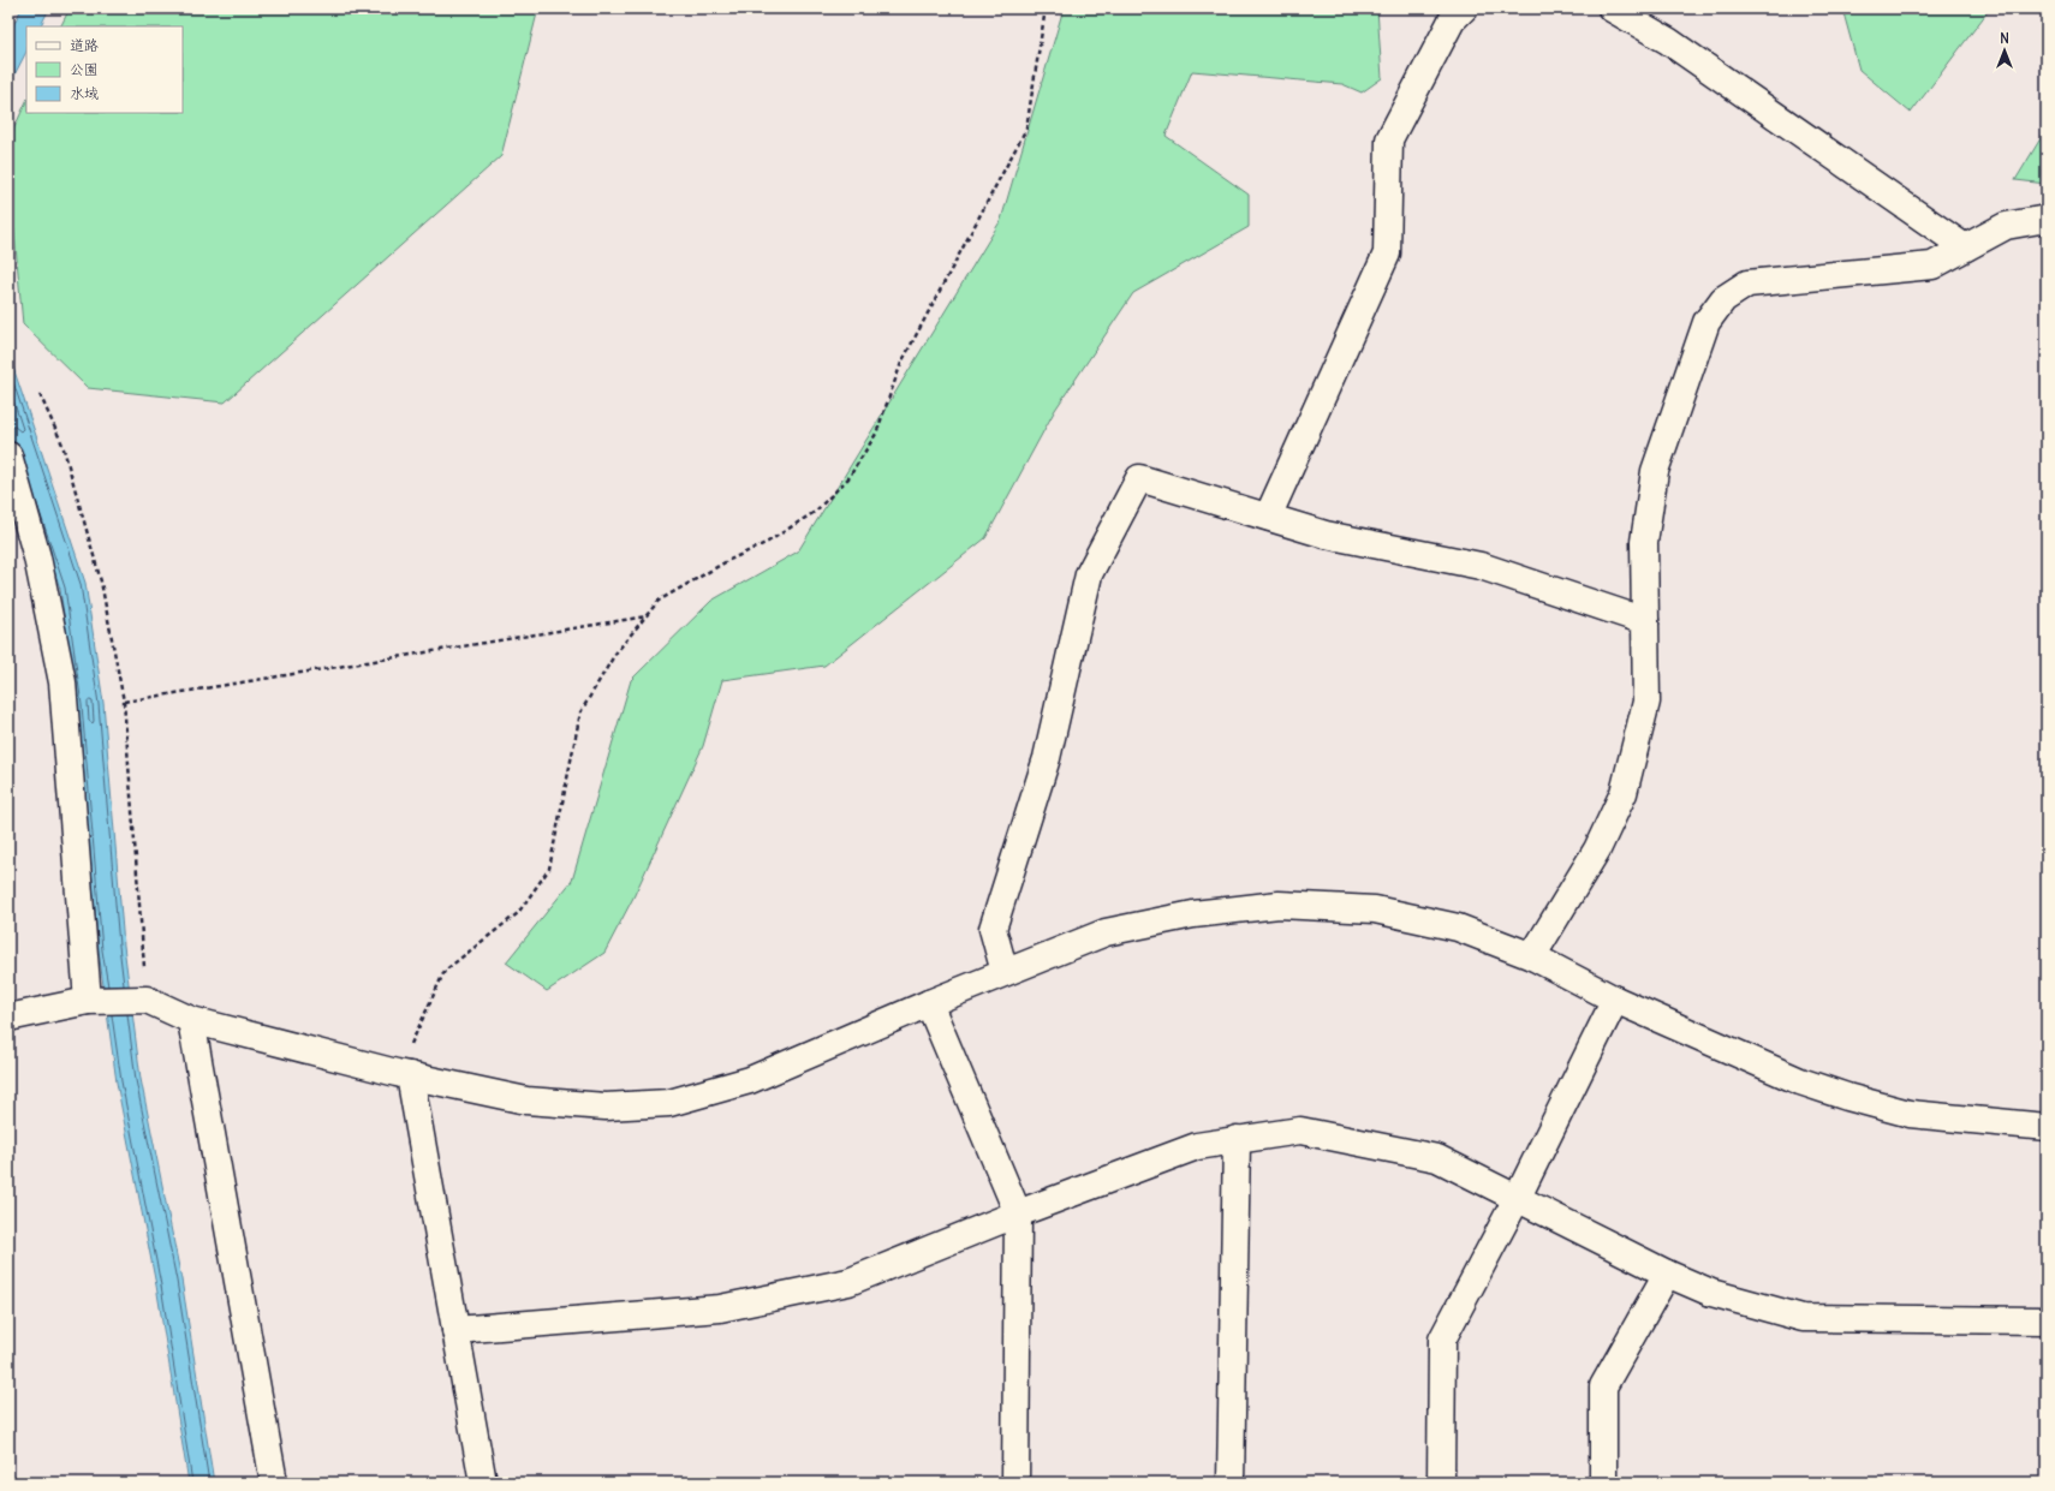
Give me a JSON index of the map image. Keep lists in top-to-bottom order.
{
  "legend": ["道路", "公園", "水域"],
  "north": "top"
}
